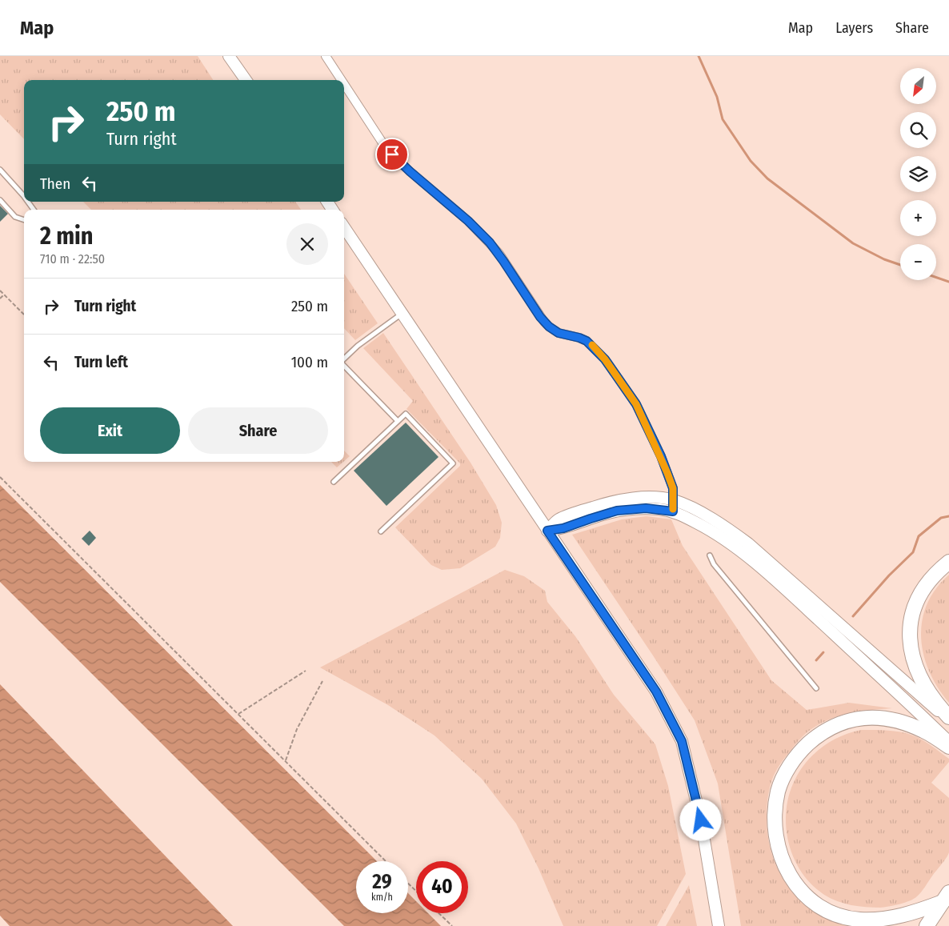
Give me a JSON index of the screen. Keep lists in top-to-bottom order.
{
  "north": "bottom left",
  "page": {
    "header": "Map",
    "nav": ["Map", "Layers", "Share"],
    "map_buttons": ["+", "−"],
    "turn": ["250 m", "Turn right"],
    "then": "Then",
    "heading": ["2 min", "710 m · 22:50"],
    "list": [
      {
        "name": "Turn right",
        "value": "250 m"
      },
      {
        "name": "Turn left",
        "value": "100 m"
      }
    ],
    "buttons": ["Exit", "Share"],
    "speed": "29 km/h",
    "limit": "40"
  }
}
